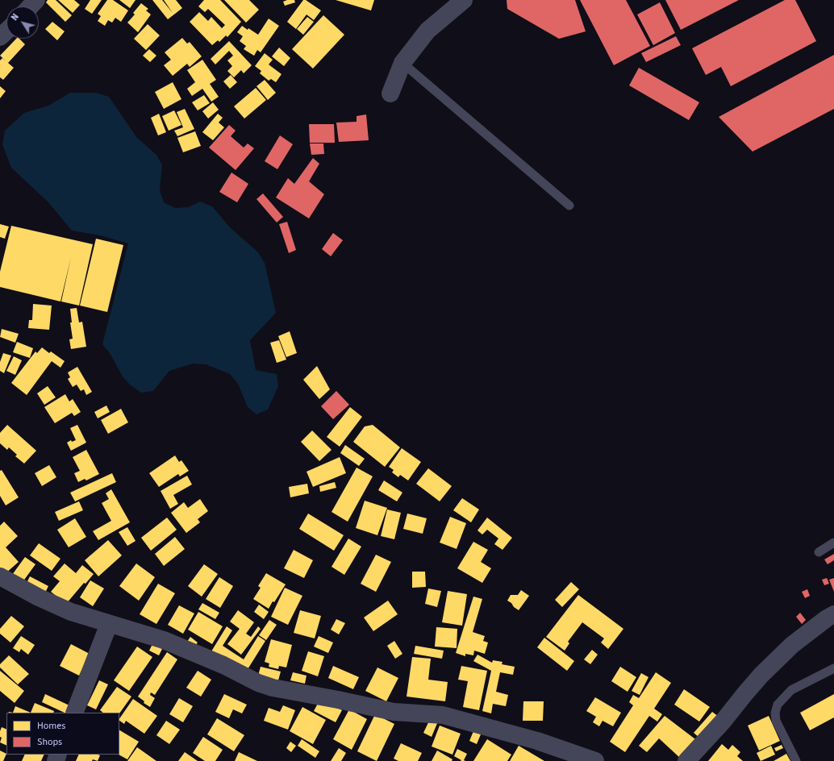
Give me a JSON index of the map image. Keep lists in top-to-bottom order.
{
  "legend": ["Homes", "Shops"],
  "north": "top left"
}
